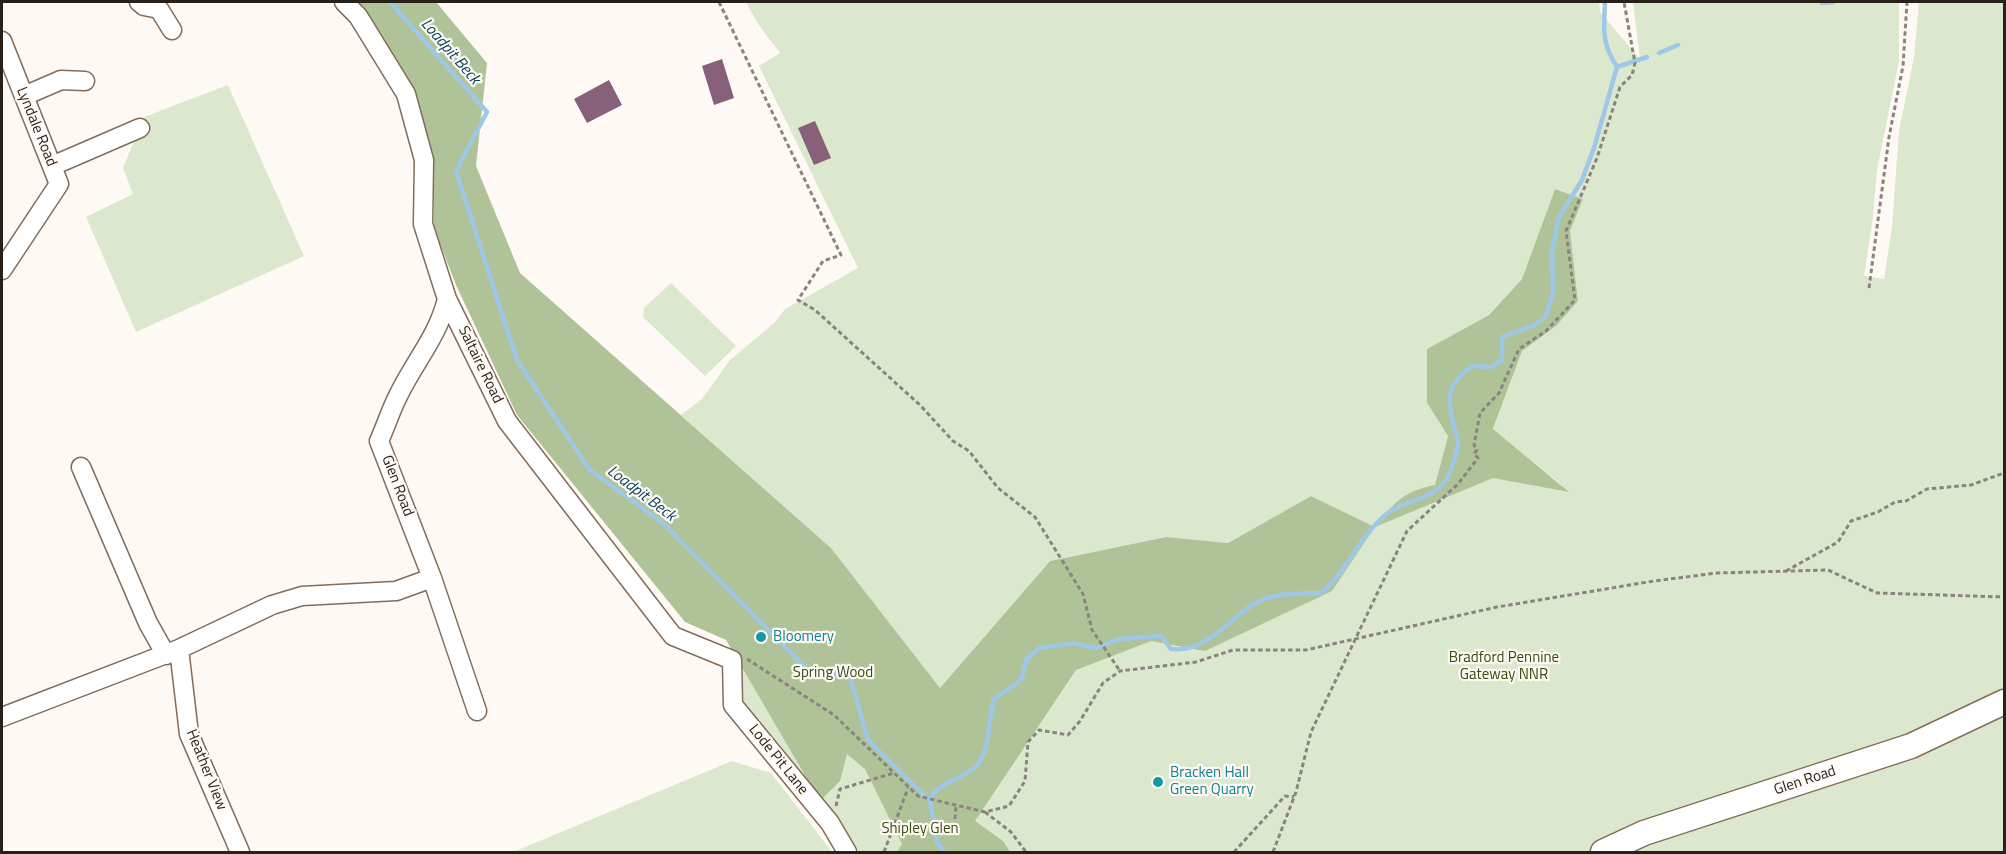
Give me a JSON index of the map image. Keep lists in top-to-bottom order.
{
  "streets": {
    "street": [
      "Lyndale Road",
      "Saltaire Road",
      "Glen Road",
      "Lode Pit Lane",
      "Heather View"
    ]
  },
  "crossings": [
    ["Saltaire Road", "Glen Road"],
    ["Saltaire Road", "Lode Pit Lane"]
  ],
  "water": ["Loadpit Beck"],
  "parks": ["Bradford Pennine Gateway NNR", "Spring Wood", "Shipley Glen"],
  "places": ["Bloomery", "Bracken Hall Green Quarry"]
}
